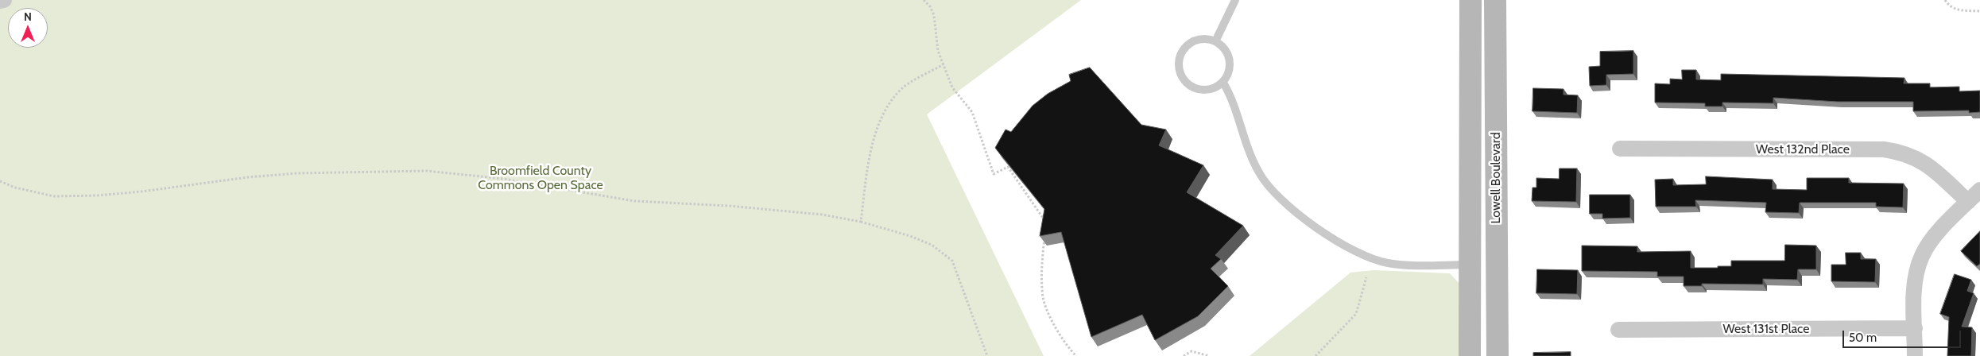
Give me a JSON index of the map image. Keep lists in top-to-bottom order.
{
  "streets": {
    "main road": ["Lowell Boulevard"],
    "street": ["West 132nd Place", "West 131st Place"]
  },
  "parks": ["Broomfield County Commons Open Space"],
  "scale_bar": "50 m",
  "north": "top"
}
